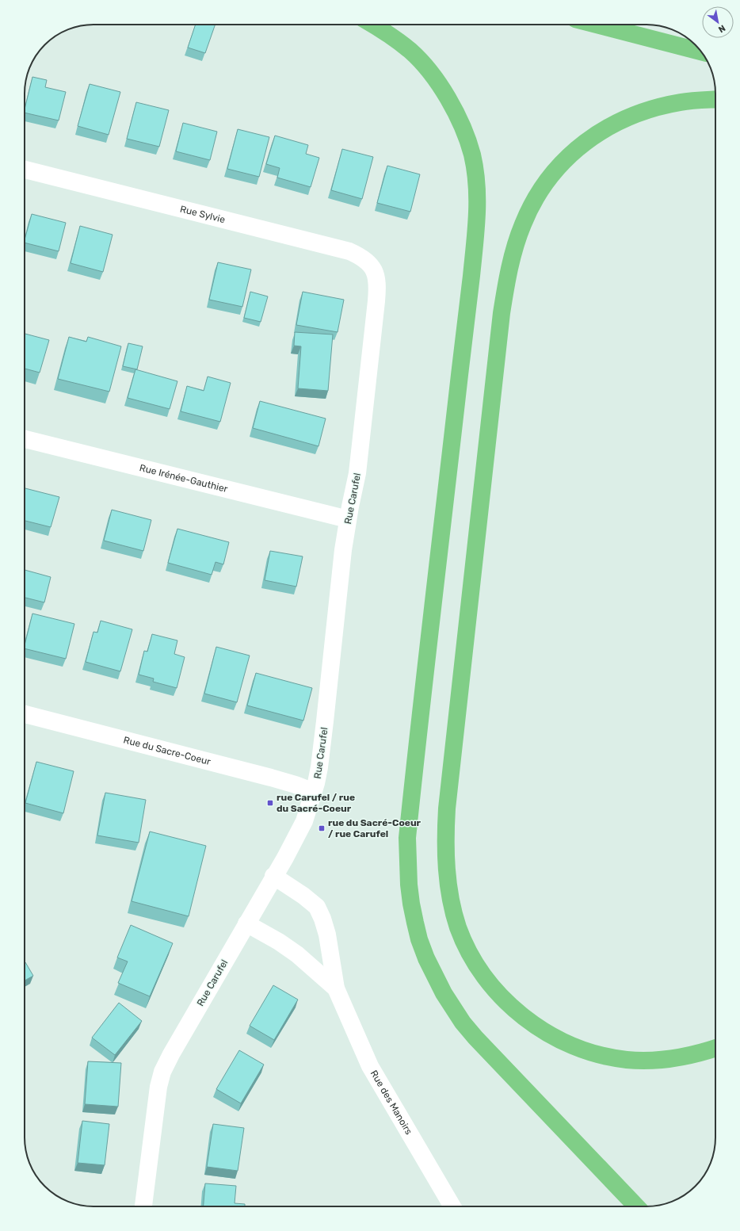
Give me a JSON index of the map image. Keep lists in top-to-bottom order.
{
  "streets": {
    "street": [
      "Rue Sylvie",
      "Rue Irénée-Gauthier",
      "Rue Carufel",
      "Rue du Sacre-Coeur",
      "Rue des Manoirs"
    ]
  },
  "crossings": [
    ["Rue Sylvie", "Rue Carufel"],
    ["Rue Irénée-Gauthier", "Rue Carufel"],
    ["Rue Carufel", "Rue du Sacre-Coeur"],
    ["Rue Carufel", "Rue des Manoirs"]
  ],
  "places": {
    "transit": ["rue Carufel / rue du Sacré-Coeur", "rue du Sacré-Coeur / rue Carufel"]
  },
  "north": "bottom right"
}
